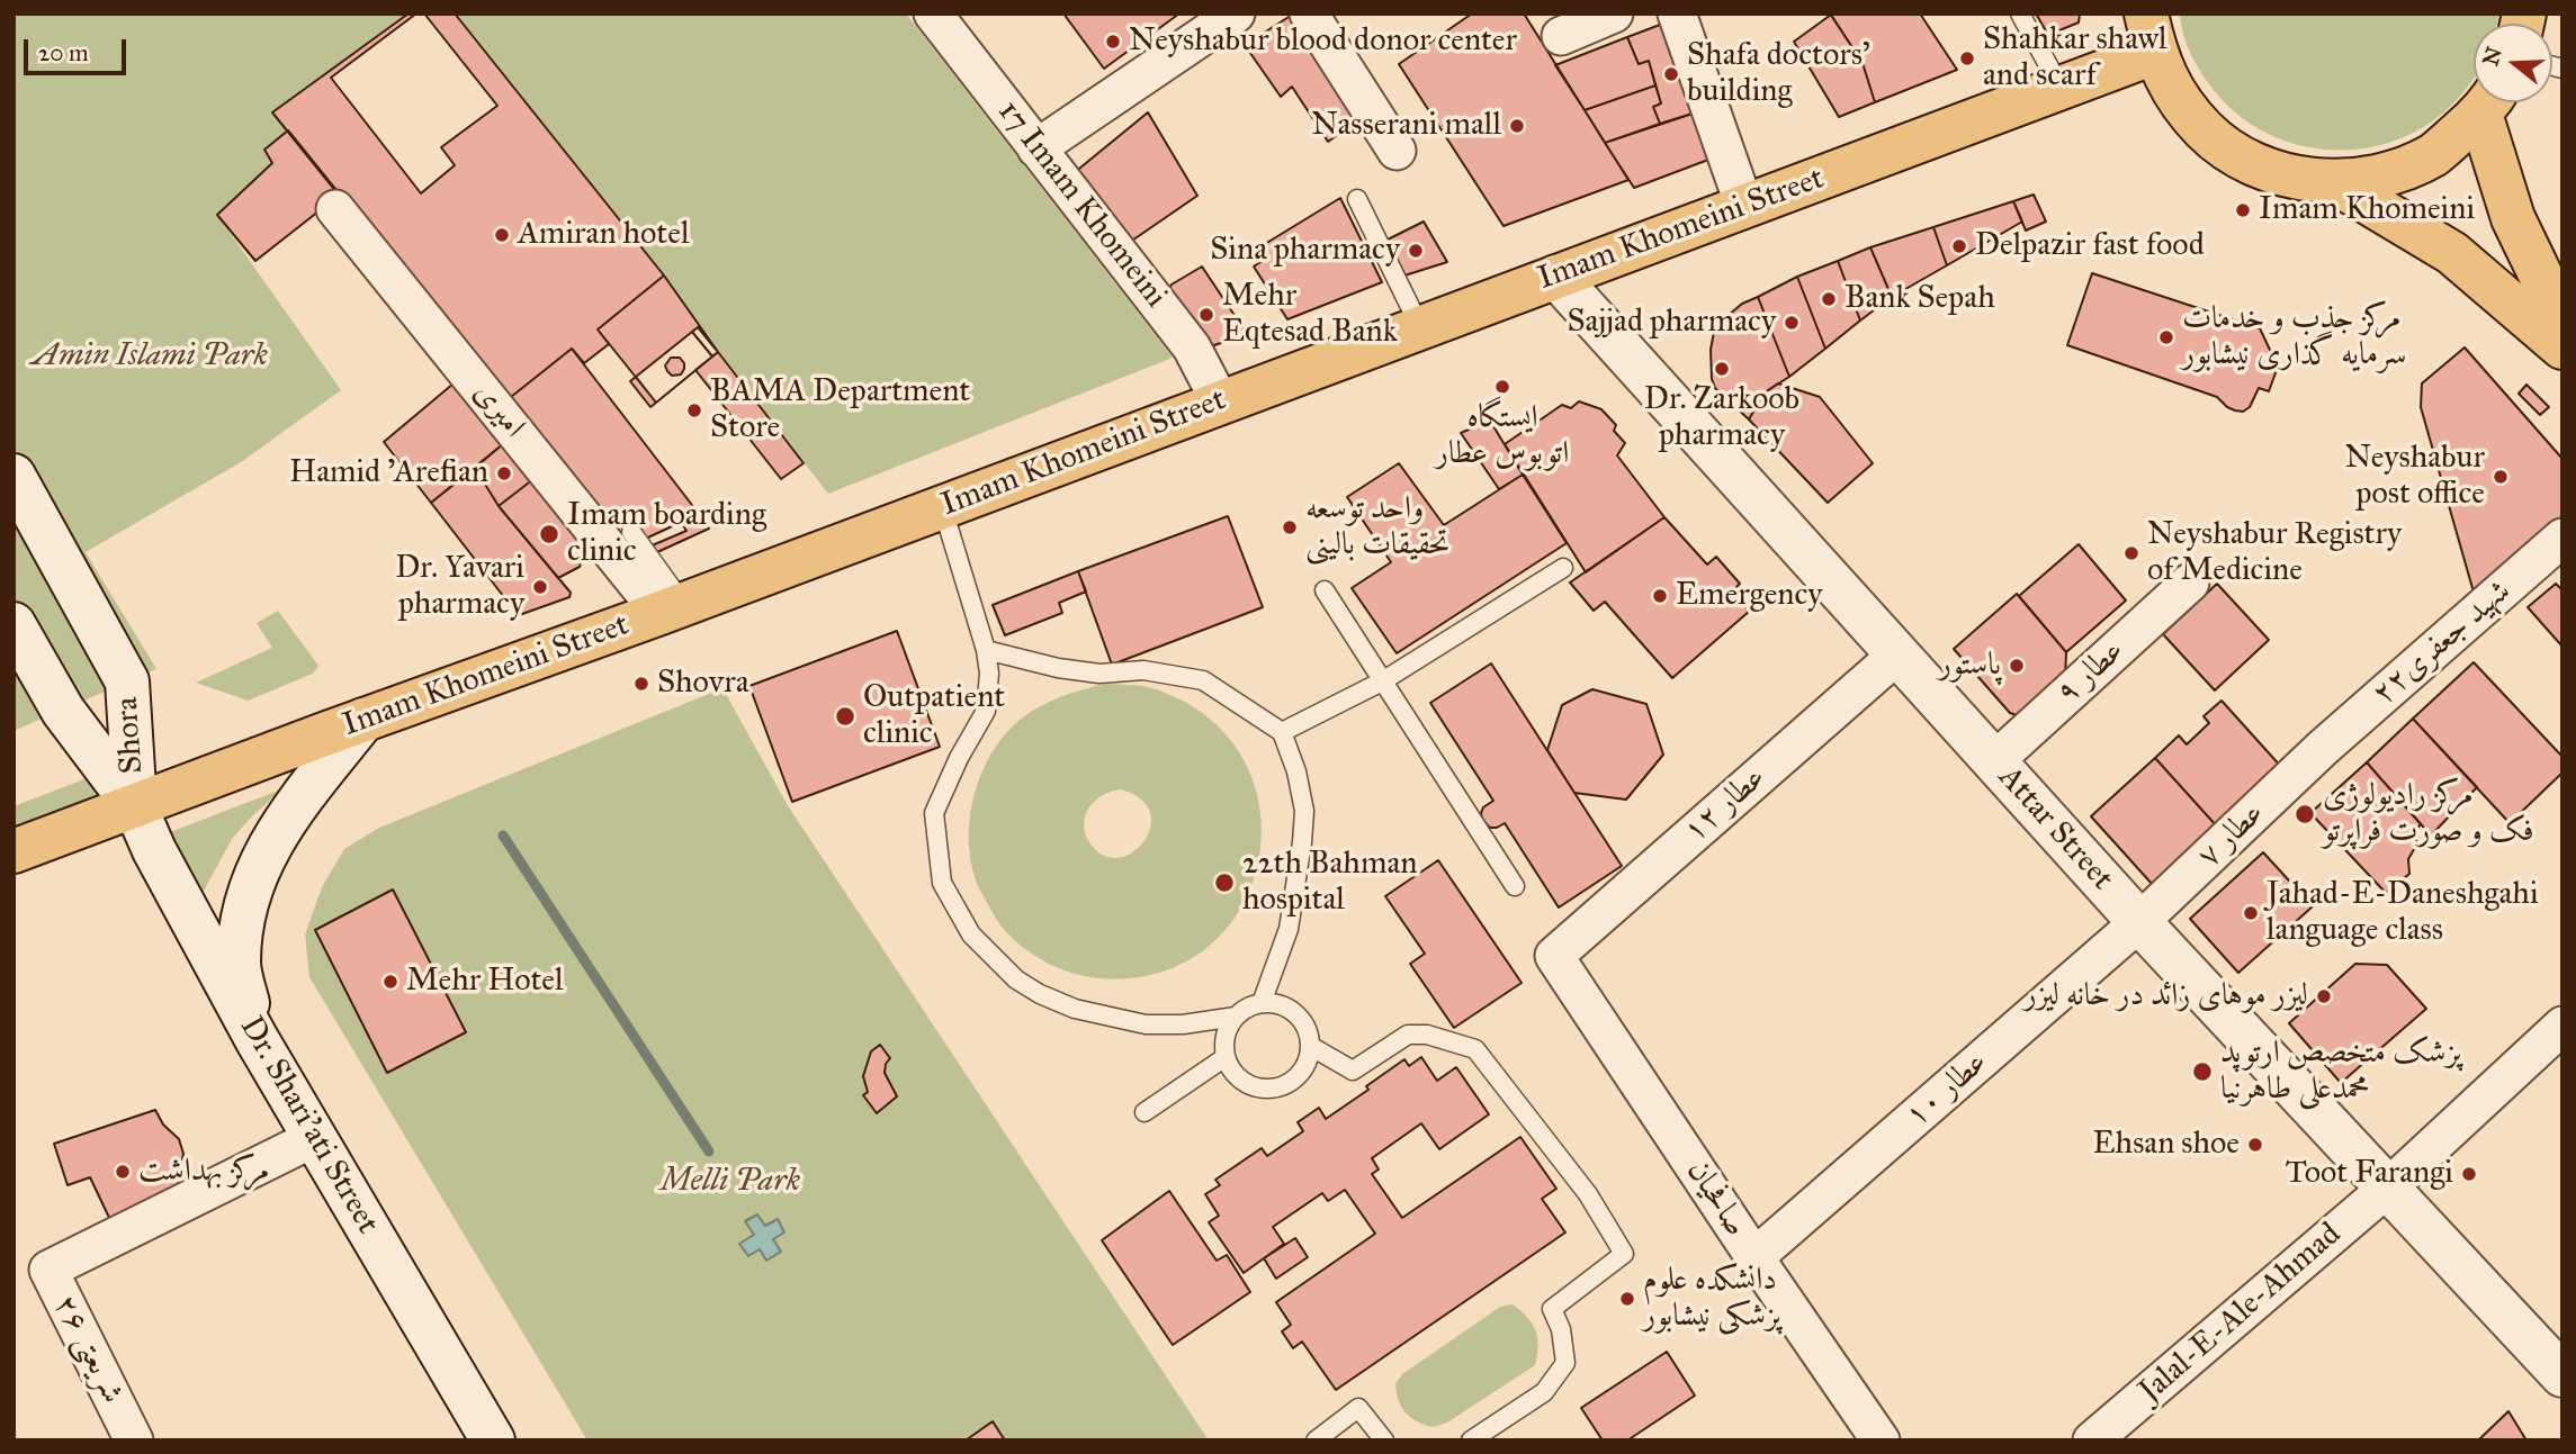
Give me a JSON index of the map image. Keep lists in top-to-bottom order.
{
  "streets": {
    "main road": [
      "Imam Khomeini Street",
      "Shora",
      "Attar Street",
      "Dr. Shari'ati Street"
    ],
    "street": [
      "17 Imam Khomeini",
      "امیری",
      "شهید جعفری۲۲",
      "عطار ۹",
      "عطار ۱۲",
      "عطار ۷",
      "عطار ۱۰",
      "صافحیان",
      "Jalal-E-Ale-Ahmad",
      "شریعتی ۲۶"
    ]
  },
  "crossings": [
    ["17 Imam Khomeini", "Imam Khomeini Street"],
    ["Imam Khomeini Street", "امیری"],
    ["Imam Khomeini Street", "Shora"],
    ["Imam Khomeini Street", "Attar Street"],
    ["Imam Khomeini Street", "Dr. Shari'ati Street"],
    ["شهید جعفری۲۲", "عطار ۷"],
    ["عطار ۹", "Attar Street"],
    ["Shora", "Dr. Shari'ati Street"],
    ["عطار ۱۲", "Attar Street"],
    ["عطار ۱۲", "صافحیان"],
    ["Attar Street", "عطار ۷"],
    ["Attar Street", "عطار ۱۰"],
    ["Attar Street", "Jalal-E-Ale-Ahmad"],
    ["عطار ۷", "عطار ۱۰"],
    ["عطار ۱۰", "صافحیان"],
    ["Dr. Shari'ati Street", "شریعتی ۲۶"]
  ],
  "parks": ["Amin Islami Park", "Melli Park"],
  "places": [
    "Neyshabur blood donor center",
    "Shahkar shawl and scarf",
    "Shafa doctors' building",
    "Nasserani mall",
    "Imam Khomeini",
    "Amiran hotel",
    "Delpazir fast food",
    "Sina pharmacy",
    "Bank Sepah",
    "Mehr Eqtesad Bank",
    "Sajjad pharmacy",
    "مرکز جذب و خدمات سرمایه گذاری نیشابور",
    "Dr. Zarkoob pharmacy",
    "ایستگاه اتوبوس عطار",
    "BAMA Department Store",
    "Hamid 'Arefian",
    "Neyshabur post office",
    "واحد توسعه تحقیقات بالینی",
    "Imam boarding clinic",
    "Neyshabur Registry of Medicine",
    "Dr. Yavari pharmacy",
    "Emergency",
    "پاستور",
    "Shovra",
    "Outpatient clinic",
    "مرکز رادیولوژی فک و صورت فراپرتو",
    "22th Bahman hospital",
    "Jahad-E-Daneshgahi language class",
    "Mehr Hotel",
    "لیزر موهای زائد در خانه لیزر",
    "پزشک متخصص ارتوپد محمدعلی طاهرنیا",
    "Ehsan shoe",
    "مرکز بهداشت",
    "Toot Farangi",
    "دانشکده علوم پزشکی نیشابور"
  ],
  "scale_bar": "20 m",
  "north": "left"
}
